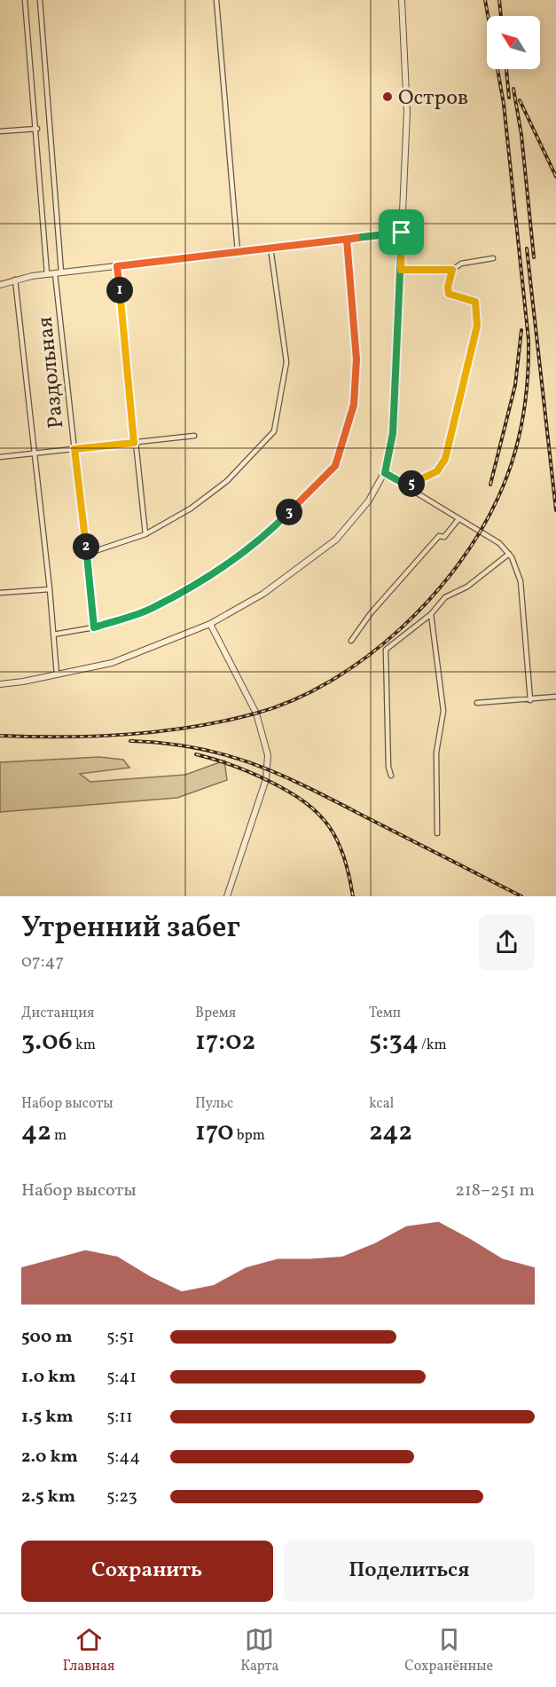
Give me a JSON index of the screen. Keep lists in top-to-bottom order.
{
  "streets": {
    "street": ["Раздольная"]
  },
  "places": ["Остров"],
  "north": "top left",
  "page": {
    "pins": [
      "1",
      "5",
      "3",
      "2"
    ],
    "heading": ["Утренний забег", "07:47"],
    "stats": [
      ["Дистанция", "3.06 km"],
      ["Время", "17:02"],
      ["Темп", "5:34 /km"],
      ["Набор высоты", "42 m"],
      ["Пульс", "170 bpm"],
      ["kcal", "242"]
    ],
    "chart": ["Набор высоты", "218–251 m"],
    "list": [
      {
        "name": "500 m",
        "note": "5:51"
      },
      {
        "name": "1.0 km",
        "note": "5:41"
      },
      {
        "name": "1.5 km",
        "note": "5:11"
      },
      {
        "name": "2.0 km",
        "note": "5:44"
      },
      {
        "name": "2.5 km",
        "note": "5:23"
      }
    ],
    "buttons": ["Сохранить", "Поделиться"],
    "tabs": ["Главная", "Карта", "Сохранённые"]
  }
}
